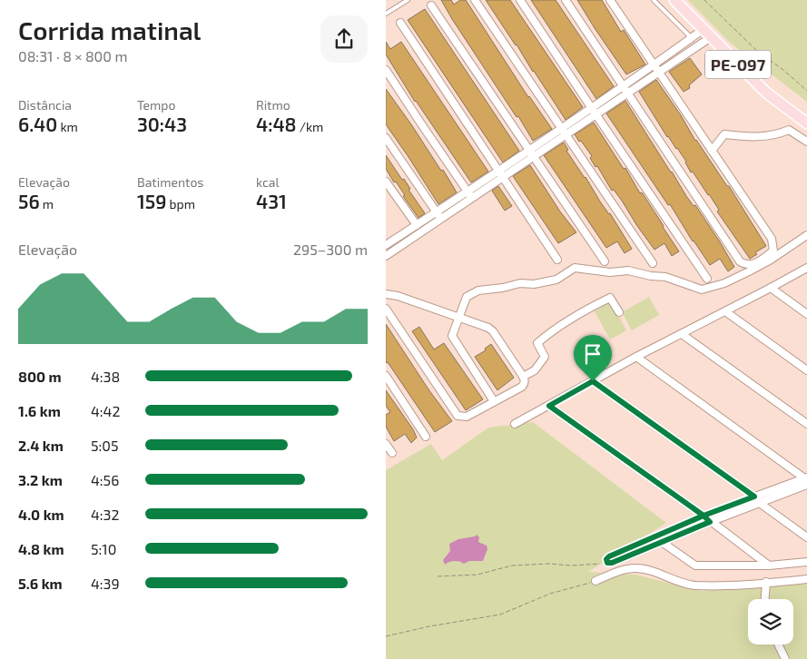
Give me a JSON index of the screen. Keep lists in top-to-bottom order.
{
  "streets": {
    "main road": ["PE-097"]
  },
  "page": {
    "heading": ["Corrida matinal", "08:31 · 8 × 800 m"],
    "stats": [
      ["Distância", "6.40 km"],
      ["Tempo", "30:43"],
      ["Ritmo", "4:48 /km"],
      ["Elevação", "56 m"],
      ["Batimentos", "159 bpm"],
      ["kcal", "431"]
    ],
    "chart": ["Elevação", "295–300 m"],
    "list": [
      {
        "name": "800 m",
        "note": "4:38"
      },
      {
        "name": "1.6 km",
        "note": "4:42"
      },
      {
        "name": "2.4 km",
        "note": "5:05"
      },
      {
        "name": "3.2 km",
        "note": "4:56"
      },
      {
        "name": "4.0 km",
        "note": "4:32"
      },
      {
        "name": "4.8 km",
        "note": "5:10"
      },
      {
        "name": "5.6 km",
        "note": "4:39"
      }
    ]
  }
}
